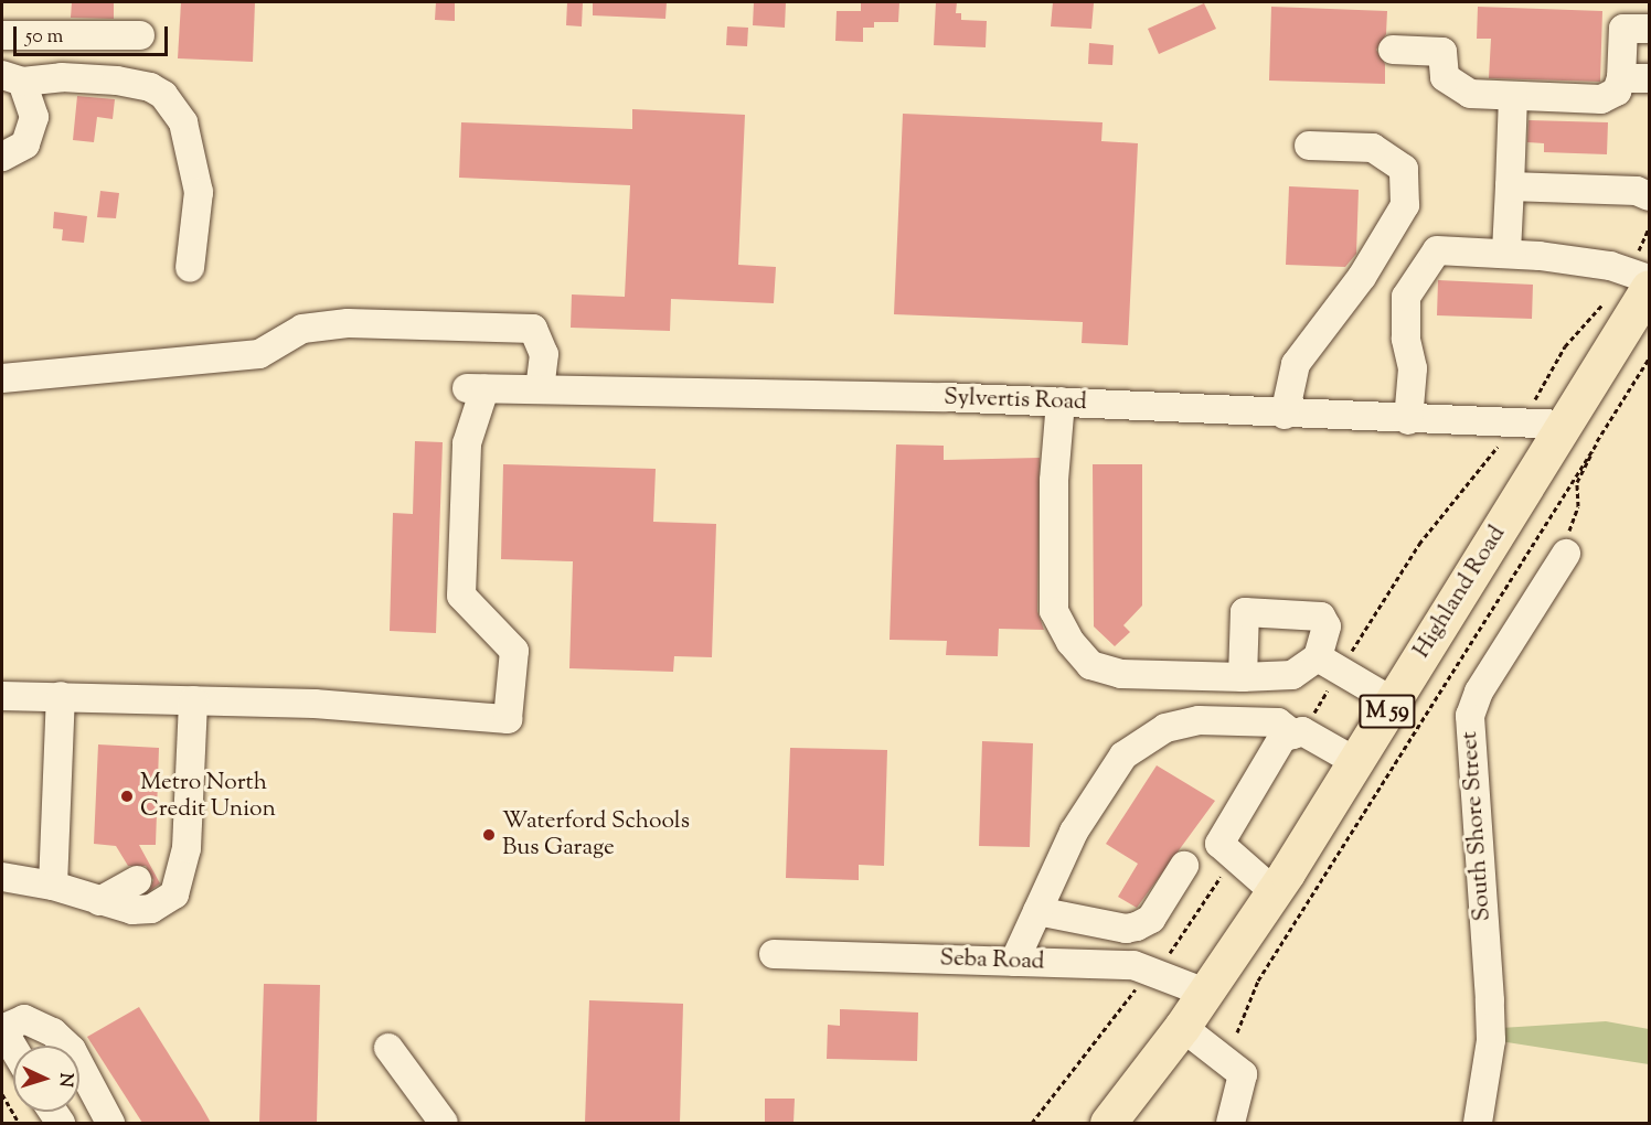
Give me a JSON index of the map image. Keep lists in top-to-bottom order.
{
  "streets": {
    "highway": ["Highland Road", "M 59"],
    "street": ["Sylvertis Road", "South Shore Street", "Seba Road"]
  },
  "crossings": [
    ["Sylvertis Road", "Highland Road"],
    ["Highland Road", "Seba Road"]
  ],
  "places": ["Metro North Credit Union", "Waterford Schools Bus Garage"],
  "scale_bar": "50 m",
  "north": "right"
}
